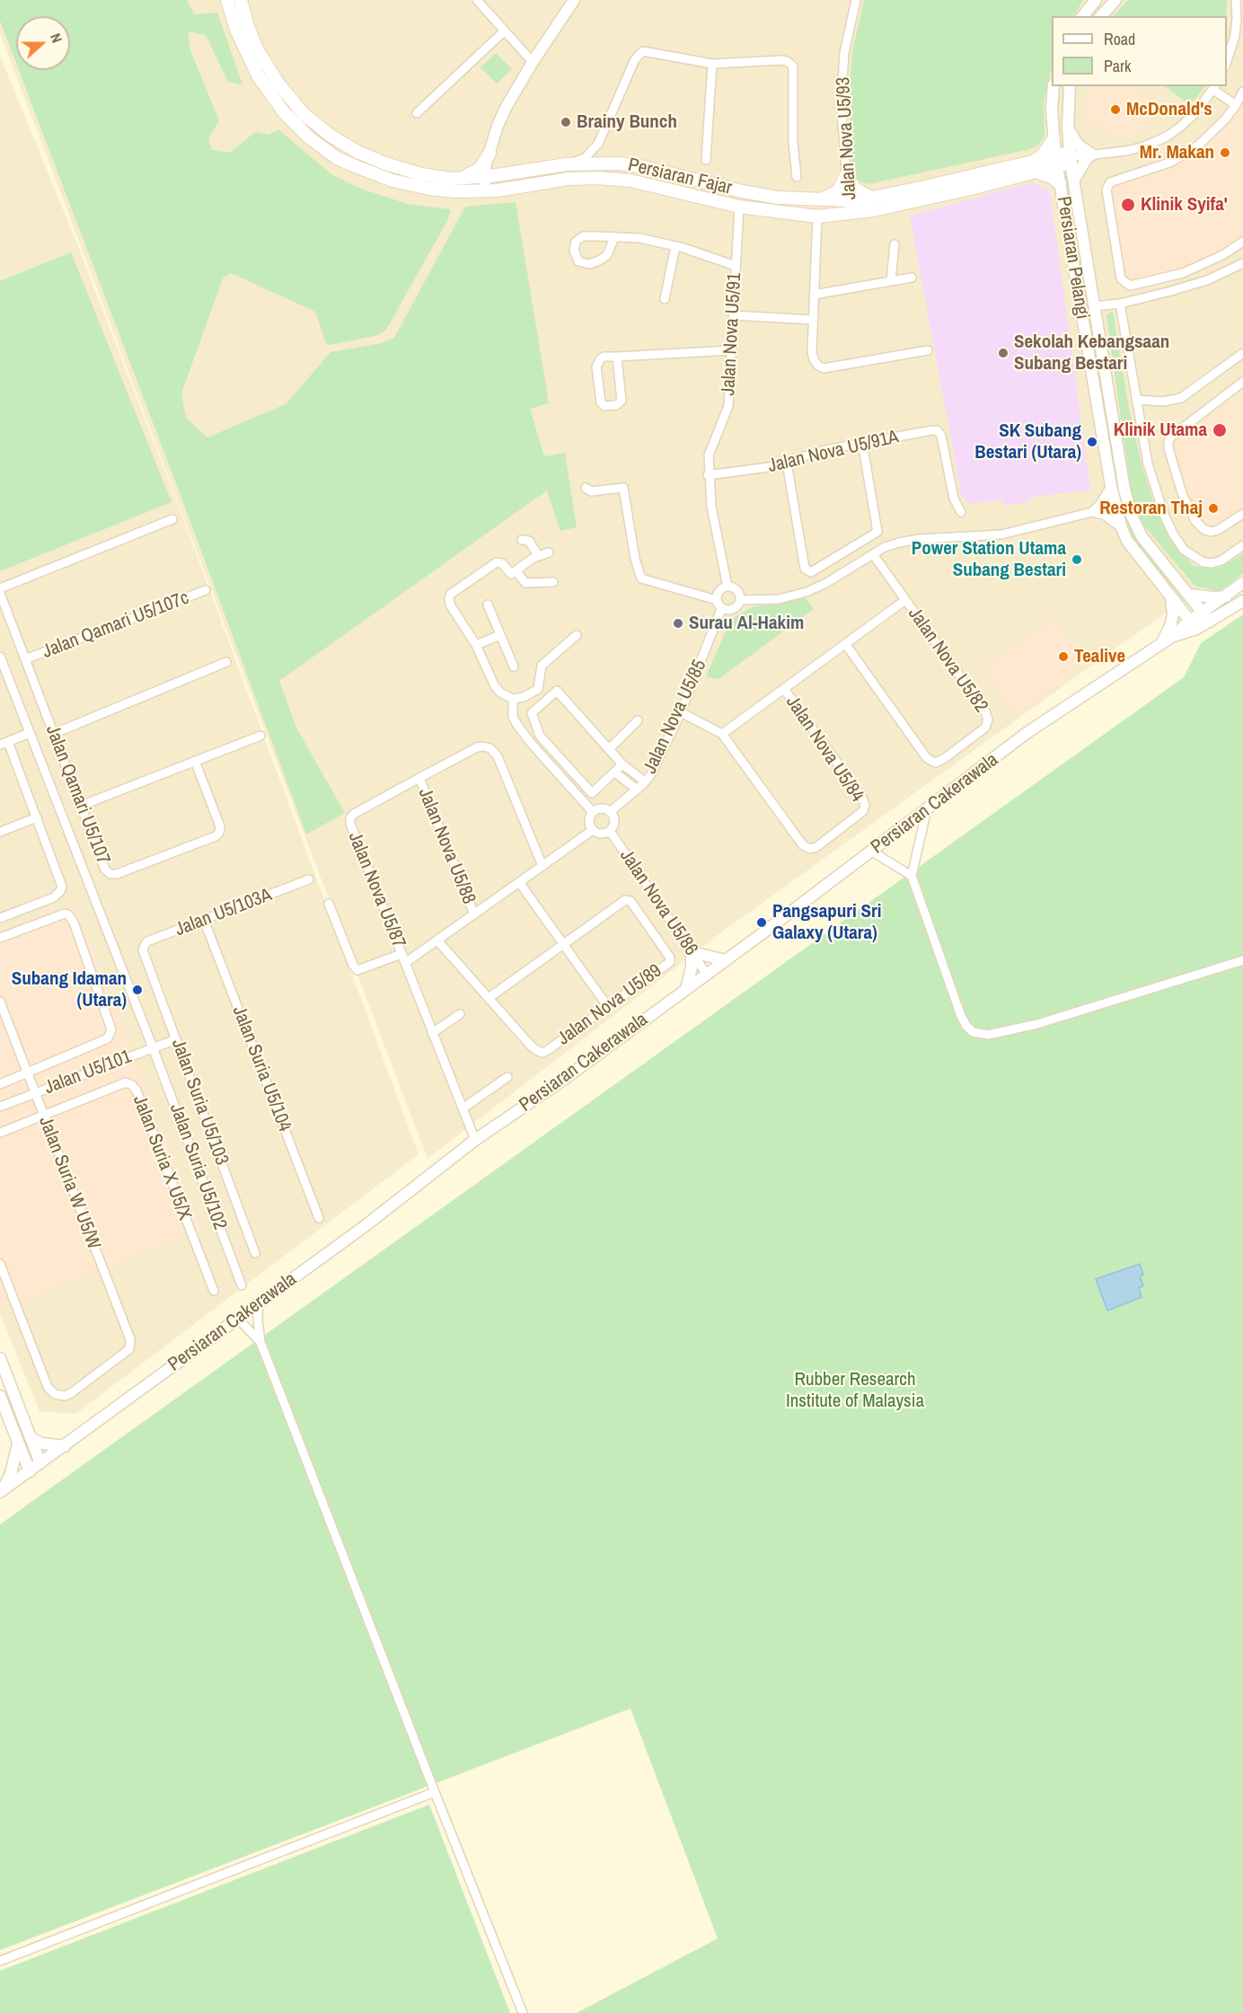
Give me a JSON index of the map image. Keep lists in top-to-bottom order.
{
  "streets": {
    "main road": ["Persiaran Fajar"],
    "street": [
      "Jalan Nova U5/93",
      "Persiaran Pelangi",
      "Jalan Nova U5/91",
      "Jalan Nova U5/91A",
      "Jalan Qamari U5/107c",
      "Jalan Nova U5/82",
      "Jalan Nova U5/85",
      "Jalan Nova U5/84",
      "Jalan Qamari U5/107",
      "Persiaran Cakerawala",
      "Jalan Nova U5/88",
      "Jalan Nova U5/87",
      "Jalan Nova U5/86",
      "Jalan U5/103A",
      "Jalan Nova U5/89",
      "Jalan Suria U5/104",
      "Jalan U5/101",
      "Jalan Suria U5/103",
      "Jalan Suria X U5/X",
      "Jalan Suria U5/102",
      "Jalan Suria W U5/W"
    ]
  },
  "crossings": [
    ["Jalan Nova U5/93", "Persiaran Fajar"],
    ["Persiaran Pelangi", "Persiaran Cakerawala"],
    ["Jalan Nova U5/91", "Jalan Nova U5/91A"],
    ["Jalan Nova U5/91", "Jalan Nova U5/85"],
    ["Jalan Qamari U5/107c", "Jalan Qamari U5/107"],
    ["Jalan Nova U5/85", "Jalan Nova U5/84"],
    ["Jalan Nova U5/85", "Jalan Nova U5/86"],
    ["Persiaran Cakerawala", "Jalan Nova U5/87"],
    ["Persiaran Cakerawala", "Jalan Nova U5/86"],
    ["Jalan Nova U5/88", "Jalan Nova U5/87"],
    ["Jalan U5/103A", "Jalan Suria U5/104"],
    ["Jalan U5/103A", "Jalan Suria U5/103"],
    ["Jalan U5/101", "Jalan Suria U5/103"],
    ["Jalan U5/101", "Jalan Suria U5/102"],
    ["Jalan U5/101", "Jalan Suria W U5/W"],
    ["Jalan Suria X U5/X", "Jalan Suria W U5/W"]
  ],
  "parks": ["Rubber Research Institute of Malaysia"],
  "places": [
    "McDonald's",
    "Brainy Bunch",
    "Mr. Makan",
    "Klinik Syifa'",
    "Sekolah Kebangsaan Subang Bestari",
    "Klinik Utama",
    "SK Subang Bestari (Utara)",
    "Restoran Thaj",
    "Power Station Utama Subang Bestari",
    "Surau Al-Hakim",
    "Tealive",
    "Pangsapuri Sri Galaxy (Utara)",
    "Subang Idaman (Utara)"
  ],
  "legend": ["Road", "Park"],
  "north": "right"
}
